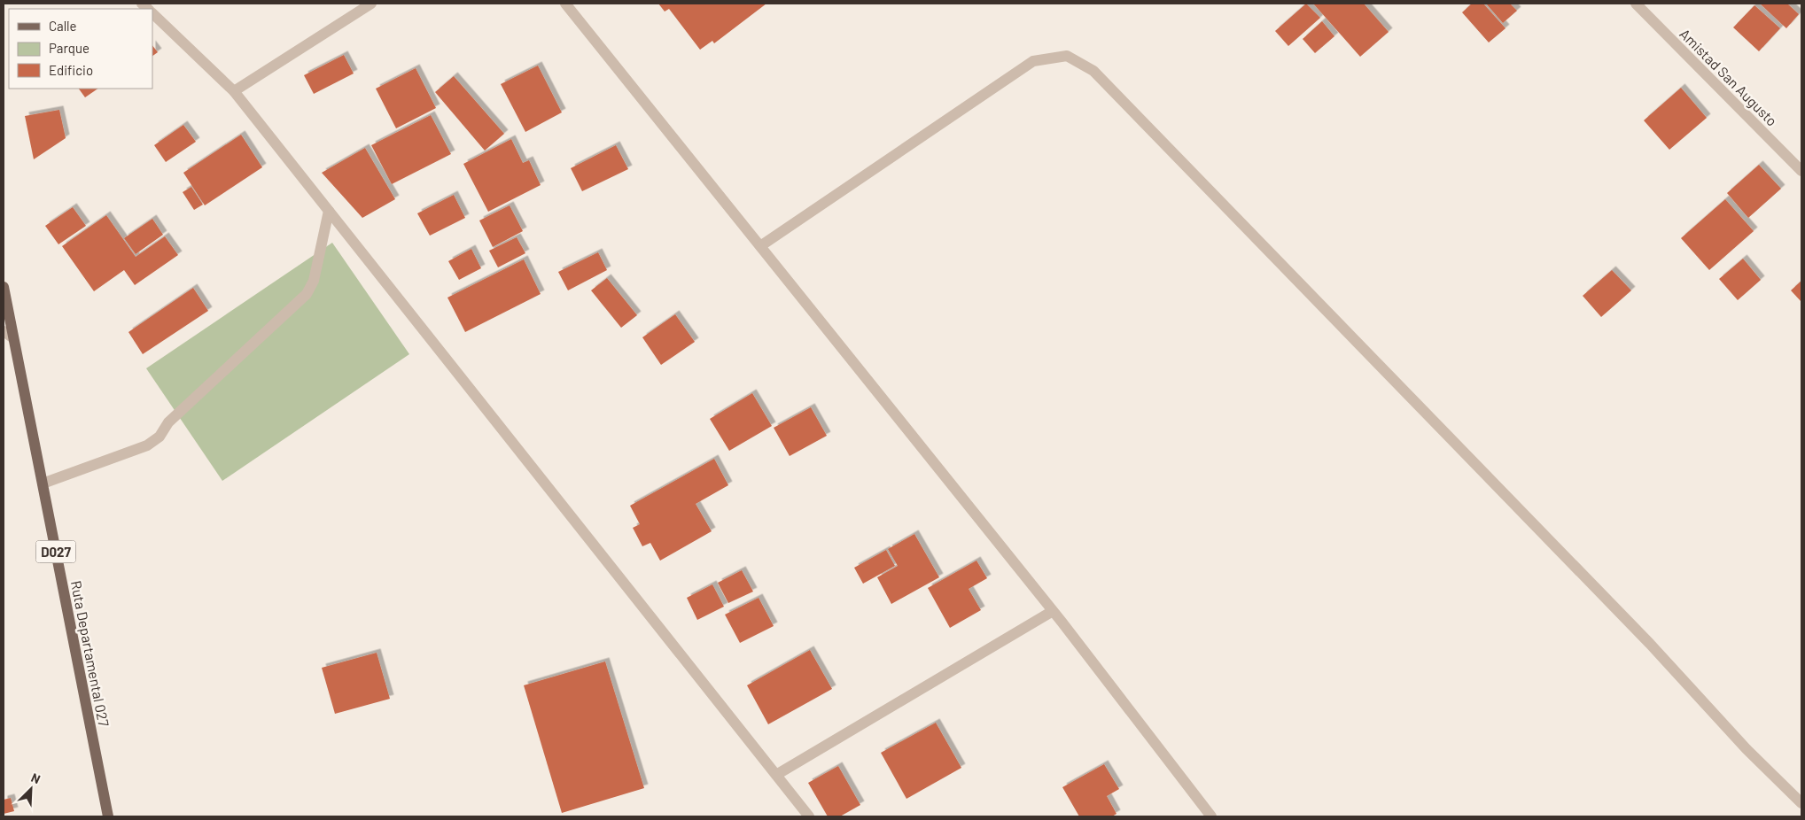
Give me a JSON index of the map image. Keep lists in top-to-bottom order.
{
  "streets": {
    "main road": ["D027", "Ruta Departamental 027"],
    "street": ["Amistad San Augusto"]
  },
  "legend": ["Calle", "Parque", "Edificio"],
  "north": "top right"
}
